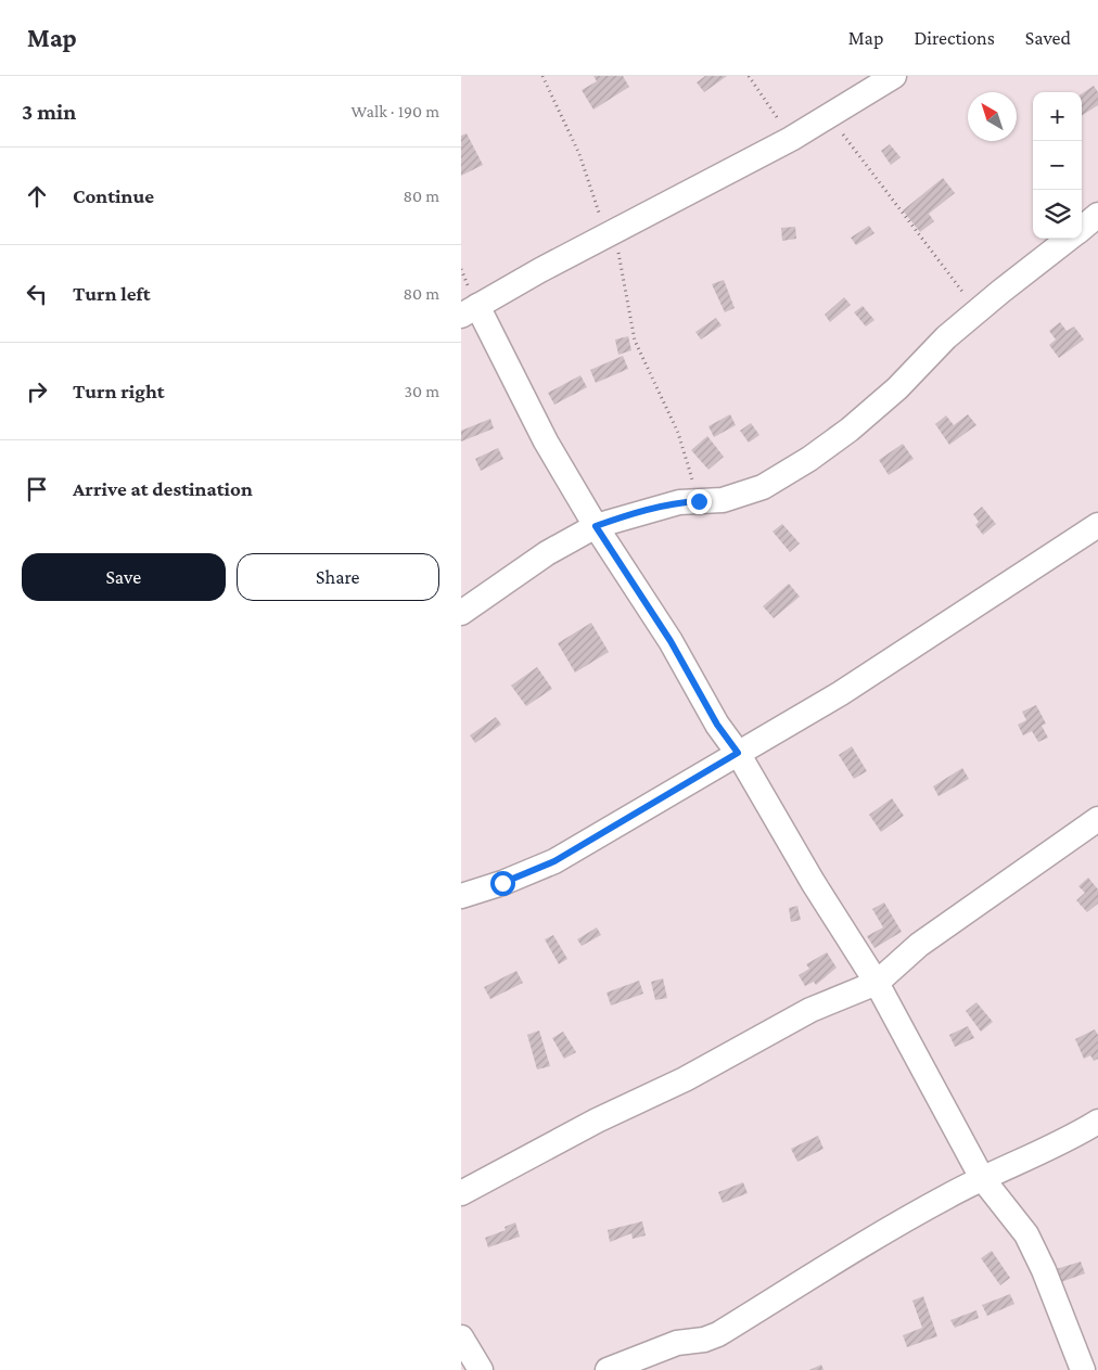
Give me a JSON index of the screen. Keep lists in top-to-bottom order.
{
  "north": "top left",
  "page": {
    "header": "Map",
    "nav": ["Map", "Directions", "Saved"],
    "heading": ["3 min", "Walk · 190 m"],
    "map_buttons": ["+", "−"],
    "list": [
      ["Continue", "80 m"],
      ["Turn left", "80 m"],
      ["Turn right", "30 m"],
      "Arrive at destination"
    ],
    "buttons": ["Save", "Share"]
  }
}
